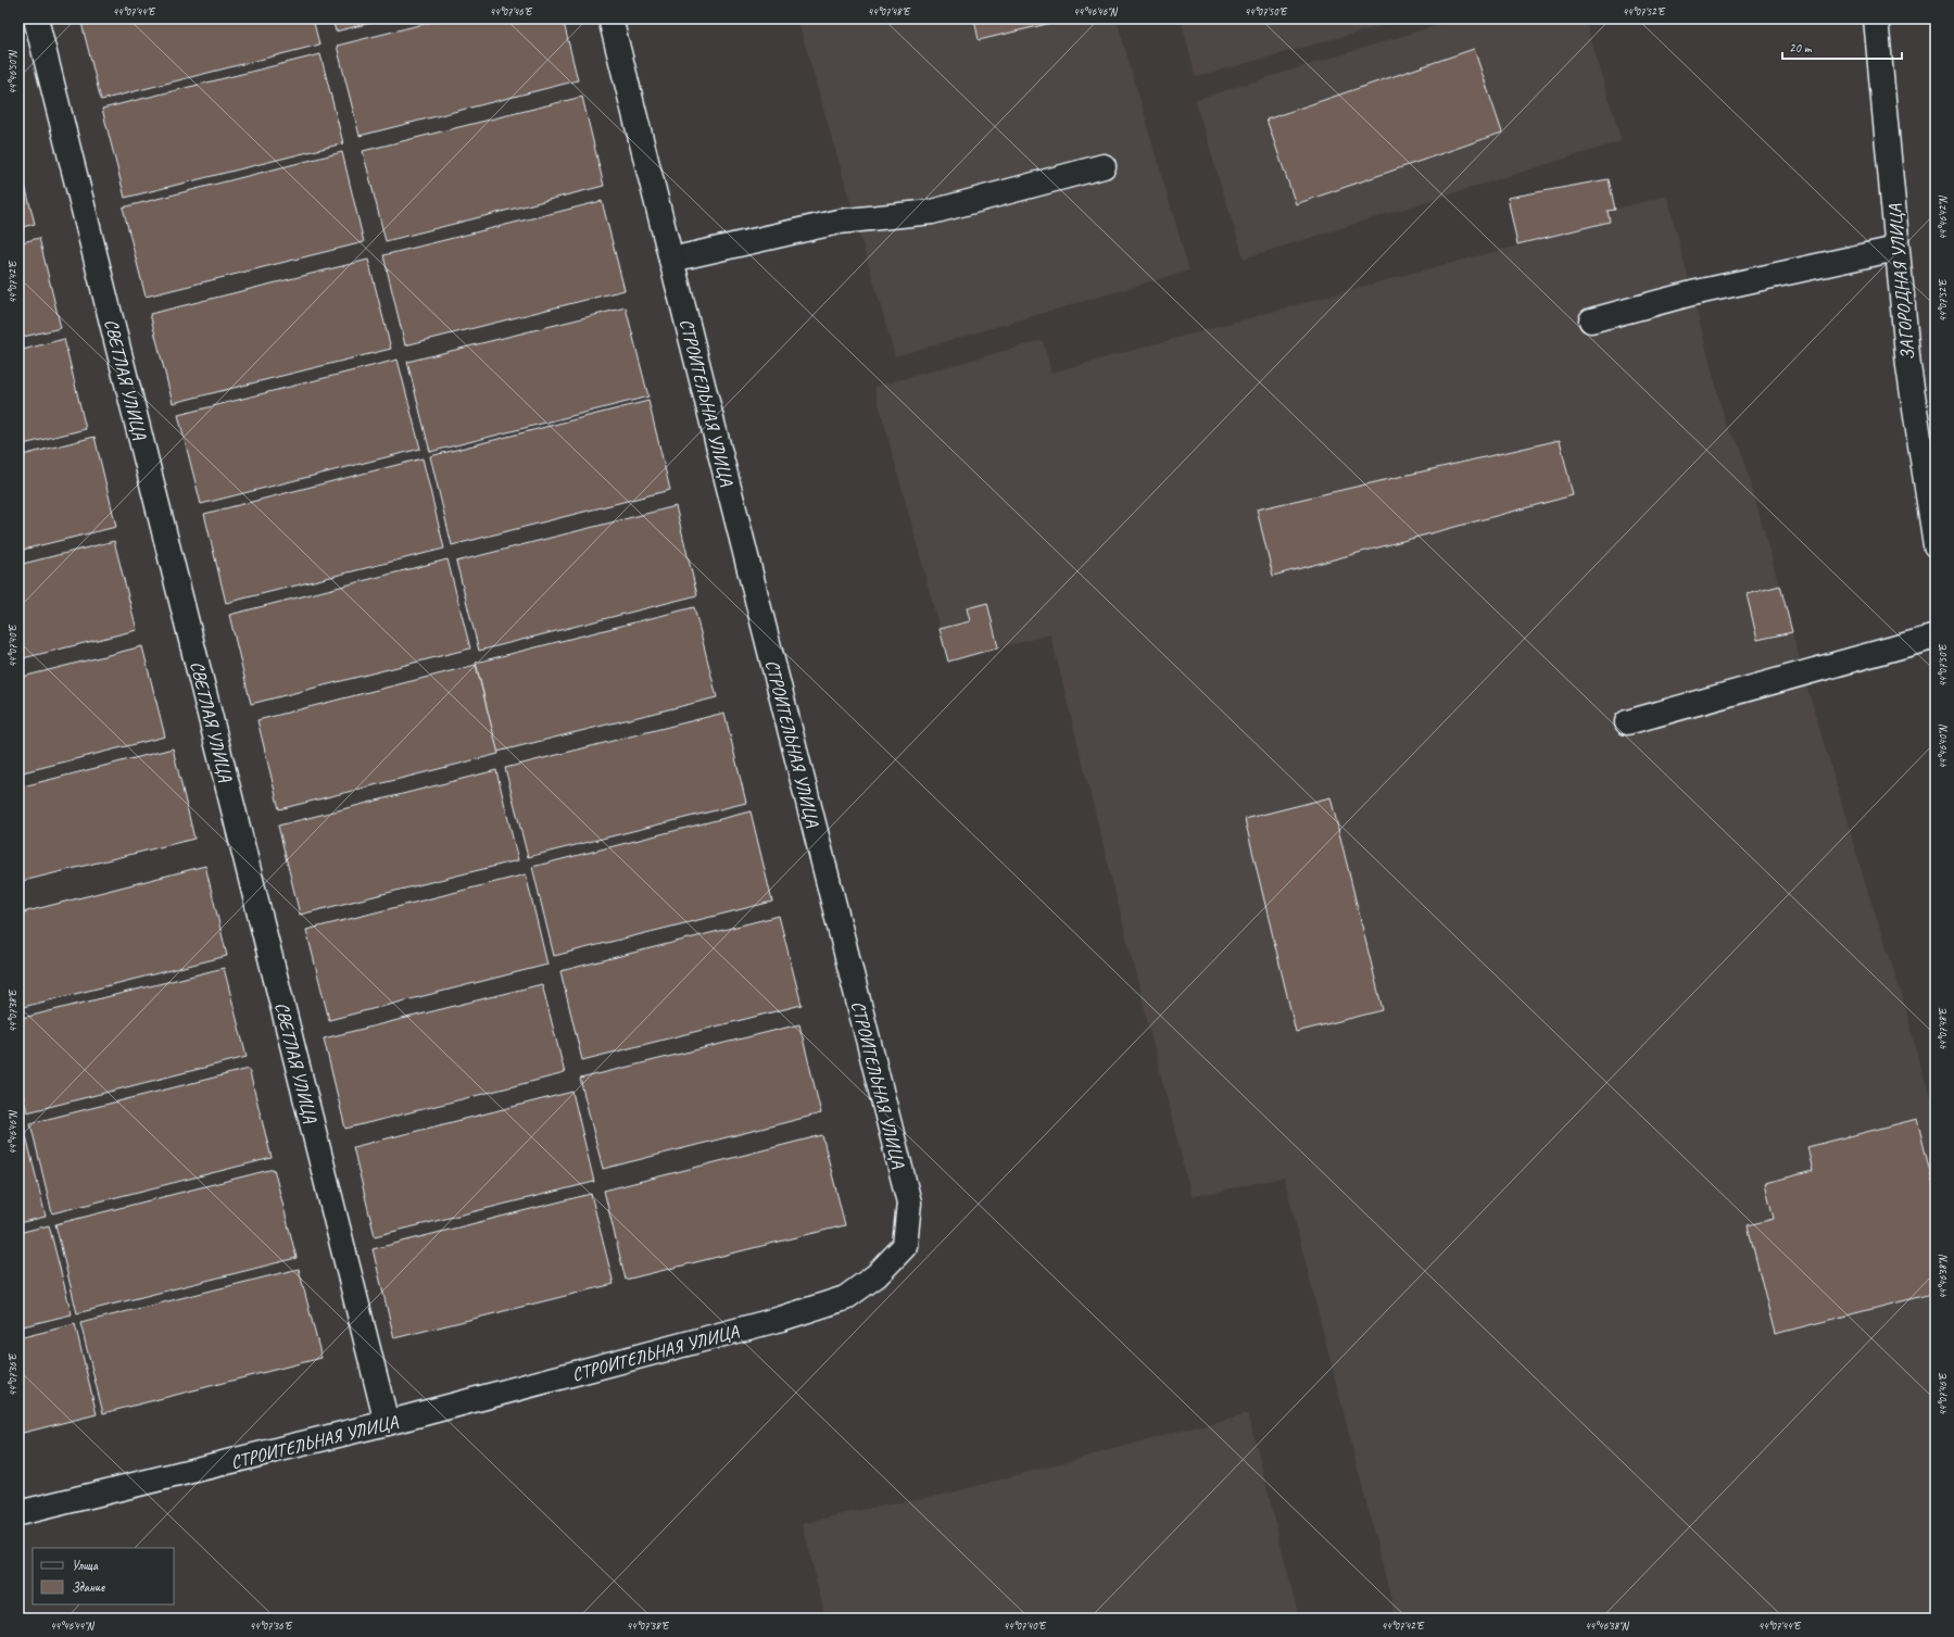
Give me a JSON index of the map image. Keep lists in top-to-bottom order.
{
  "streets": {
    "street": ["ЗАГОРОДНАЯ УЛИЦА", "СВЕТЛАЯ УЛИЦА", "СТРОИТЕЛЬНАЯ УЛИЦА"]
  },
  "crossings": [
    ["СВЕТЛАЯ УЛИЦА", "СТРОИТЕЛЬНАЯ УЛИЦА"]
  ],
  "legend": ["Улица", "Здание"],
  "scale_bar": "20 m",
  "coordinates": [
    "44°07'44\"E",
    "44°07'46\"E",
    "44°07'48\"E",
    "44°46'46\"N",
    "44°07'50\"E",
    "44°07'52\"E",
    "44°46'50\"N",
    "44°46'42\"N",
    "44°07'42\"E",
    "44°07'40\"E",
    "44°46'40\"N",
    "44°07'38\"E",
    "44°46'38\"N",
    "44°07'36\"E",
    "44°46'44\"N"
  ]
}
